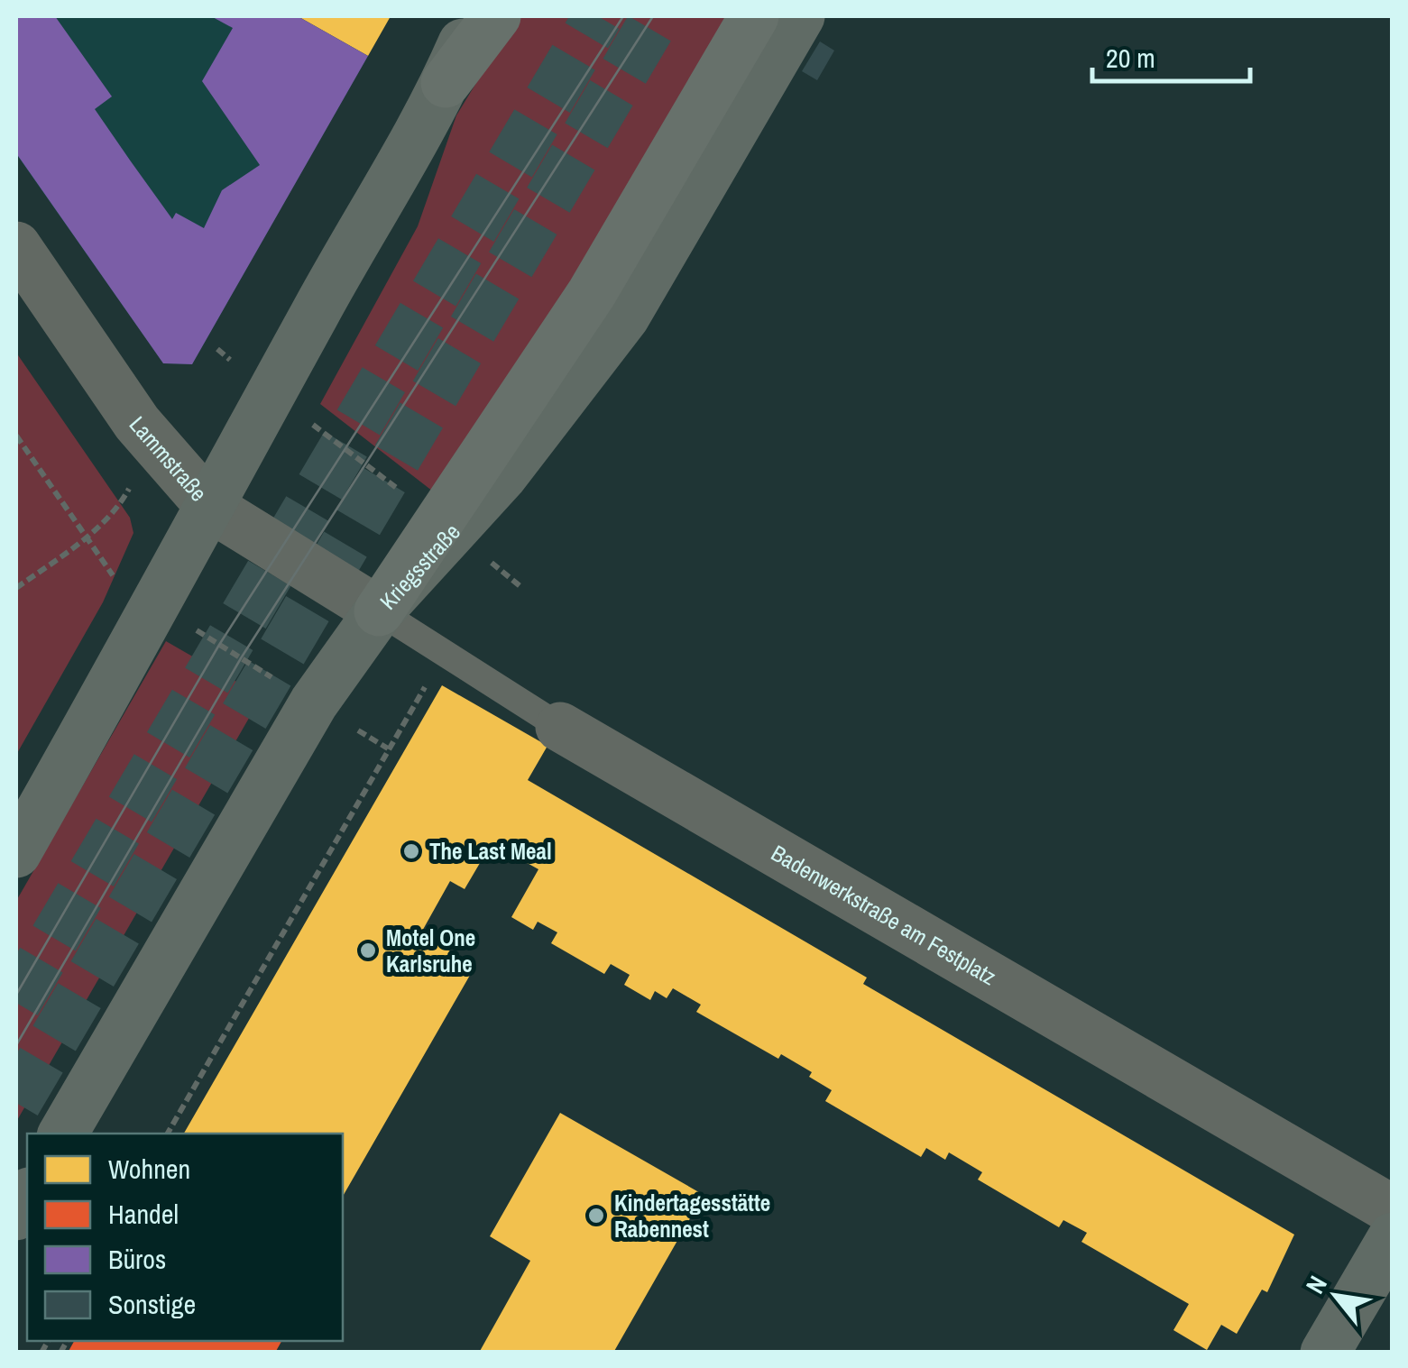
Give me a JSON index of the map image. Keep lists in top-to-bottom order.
{
  "streets": {
    "main road": ["Kriegsstraße"],
    "street": ["Lammstraße", "Badenwerkstraße am Festplatz"]
  },
  "crossings": [
    ["Lammstraße", "Kriegsstraße"],
    ["Lammstraße", "Badenwerkstraße am Festplatz"],
    ["Kriegsstraße", "Badenwerkstraße am Festplatz"]
  ],
  "places": ["The Last Meal", "Motel One Karlsruhe", "Kindertagesstätte Rabennest"],
  "legend": [
    "Wohnen",
    "Handel",
    "Büros",
    "Sonstige"
  ],
  "scale_bar": "20 m",
  "north": "top left"
}
